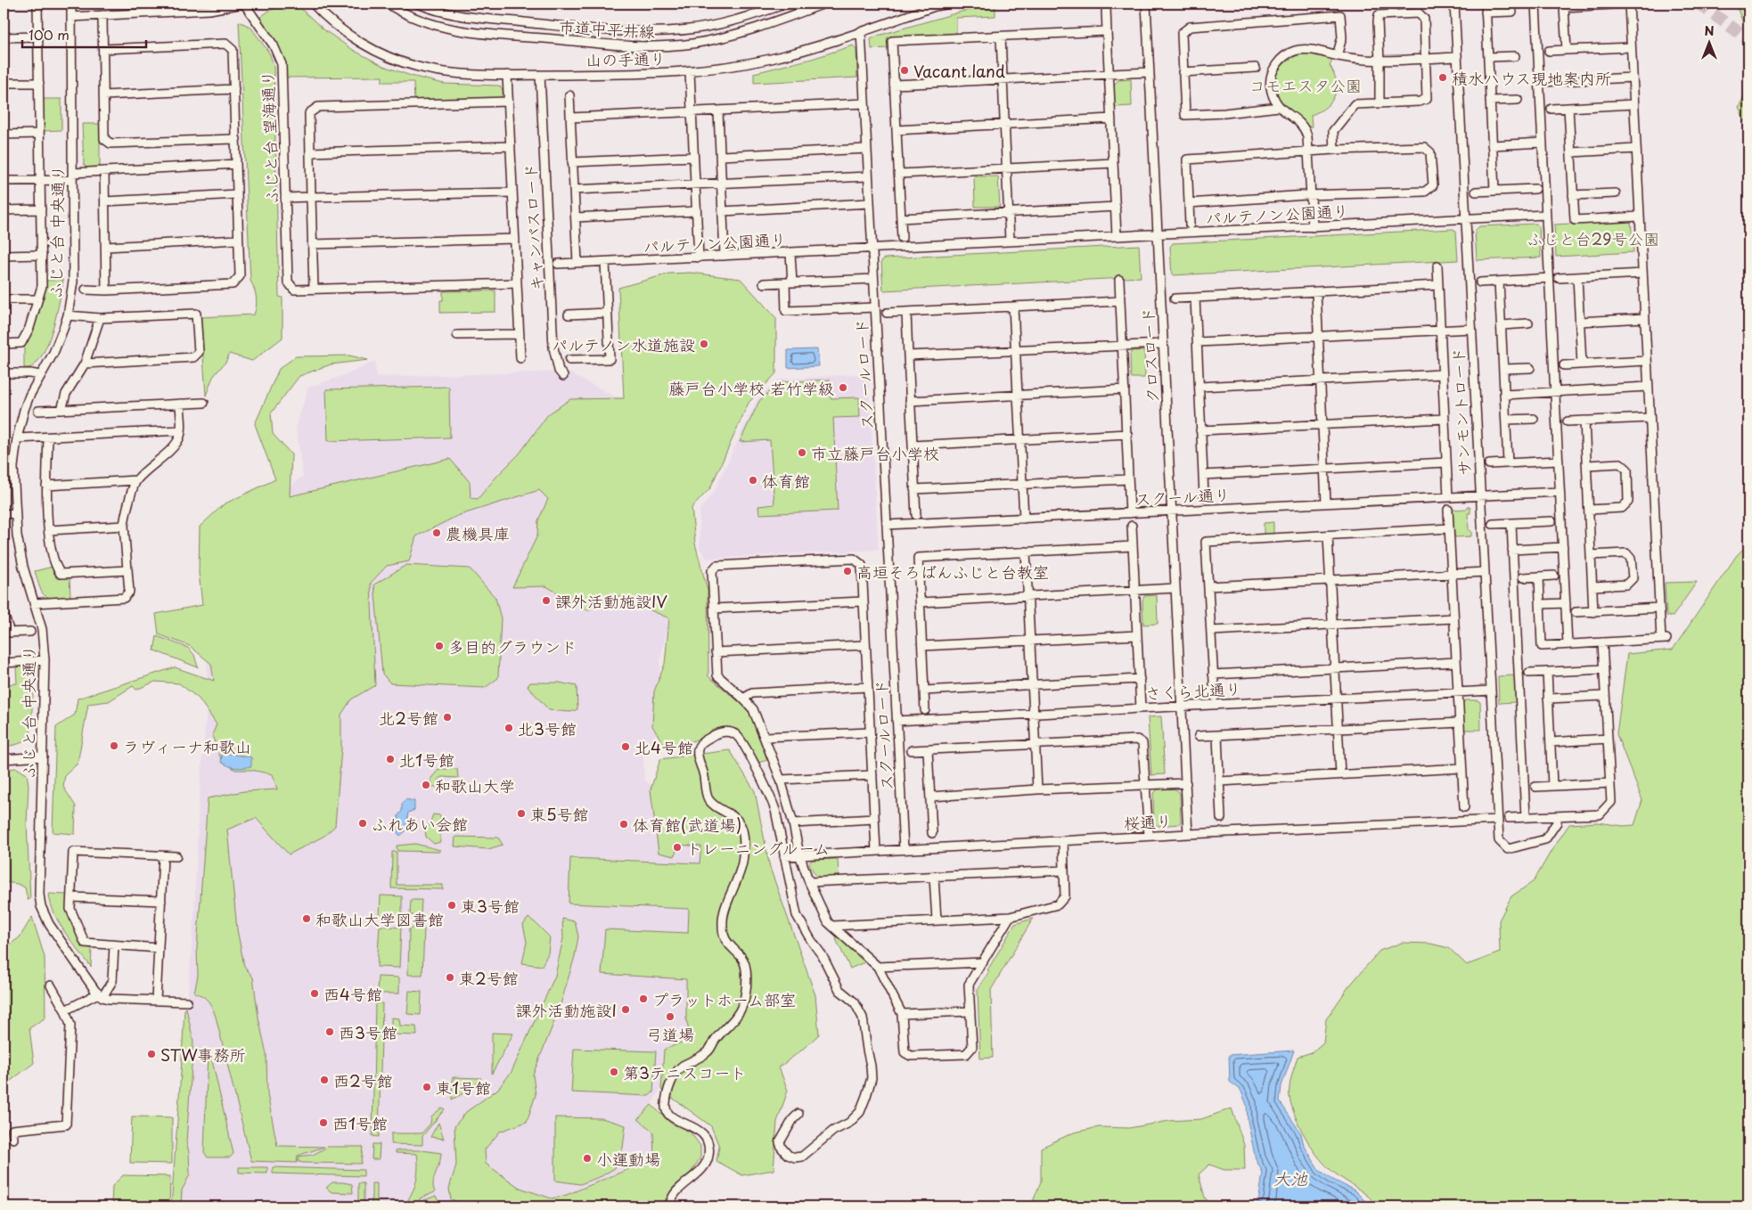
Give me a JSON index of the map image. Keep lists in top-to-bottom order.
{
  "streets": {
    "street": [
      "市道中平井線",
      "山の手通り",
      "ふじと台 望海通り",
      "パルテノン公園通り",
      "キャンパスロード",
      "ふじと台 中央通り",
      "クロスロード",
      "スクールロード",
      "サンモントロード",
      "スクール通り",
      "さくら北通り",
      "桜通り"
    ]
  },
  "crossings": [
    ["山の手通り", "キャンパスロード"],
    ["山の手通り", "スクールロード"],
    ["パルテノン公園通り", "クロスロード"],
    ["パルテノン公園通り", "スクールロード"],
    ["パルテノン公園通り", "サンモントロード"],
    ["クロスロード", "スクール通り"],
    ["クロスロード", "さくら北通り"],
    ["クロスロード", "桜通り"],
    ["スクールロード", "スクール通り"],
    ["スクールロード", "さくら北通り"],
    ["スクールロード", "桜通り"],
    ["サンモントロード", "スクール通り"],
    ["サンモントロード", "さくら北通り"],
    ["サンモントロード", "桜通り"]
  ],
  "water": ["大池"],
  "parks": ["コモエスタ公園", "ふじと台29号公園"],
  "places": [
    "Vacant land",
    "積水ハウス現地案内所",
    "パルテノン水道施設",
    "藤戸台小学校 若竹学級",
    "市立藤戸台小学校",
    "体育館",
    "農機具庫",
    "高垣そろばんふじと台教室",
    "課外活動施設IV",
    "多目的グラウンド",
    "北2号館",
    "北3号館",
    "ラヴィーナ和歌山",
    "北4号館",
    "北1号館",
    "和歌山大学",
    "東5号館",
    "ふれあい会館",
    "体育館(武道場)",
    "トレーニングルーム",
    "東3号館",
    "和歌山大学図書館",
    "東2号館",
    "西4号館",
    "プラットホーム部室",
    "課外活動施設I",
    "弓道場",
    "西3号館",
    "STW事務所",
    "第3テニスコート",
    "西2号館",
    "東1号館",
    "西1号館",
    "小運動場"
  ],
  "scale_bar": "100 m",
  "north": "top"
}
